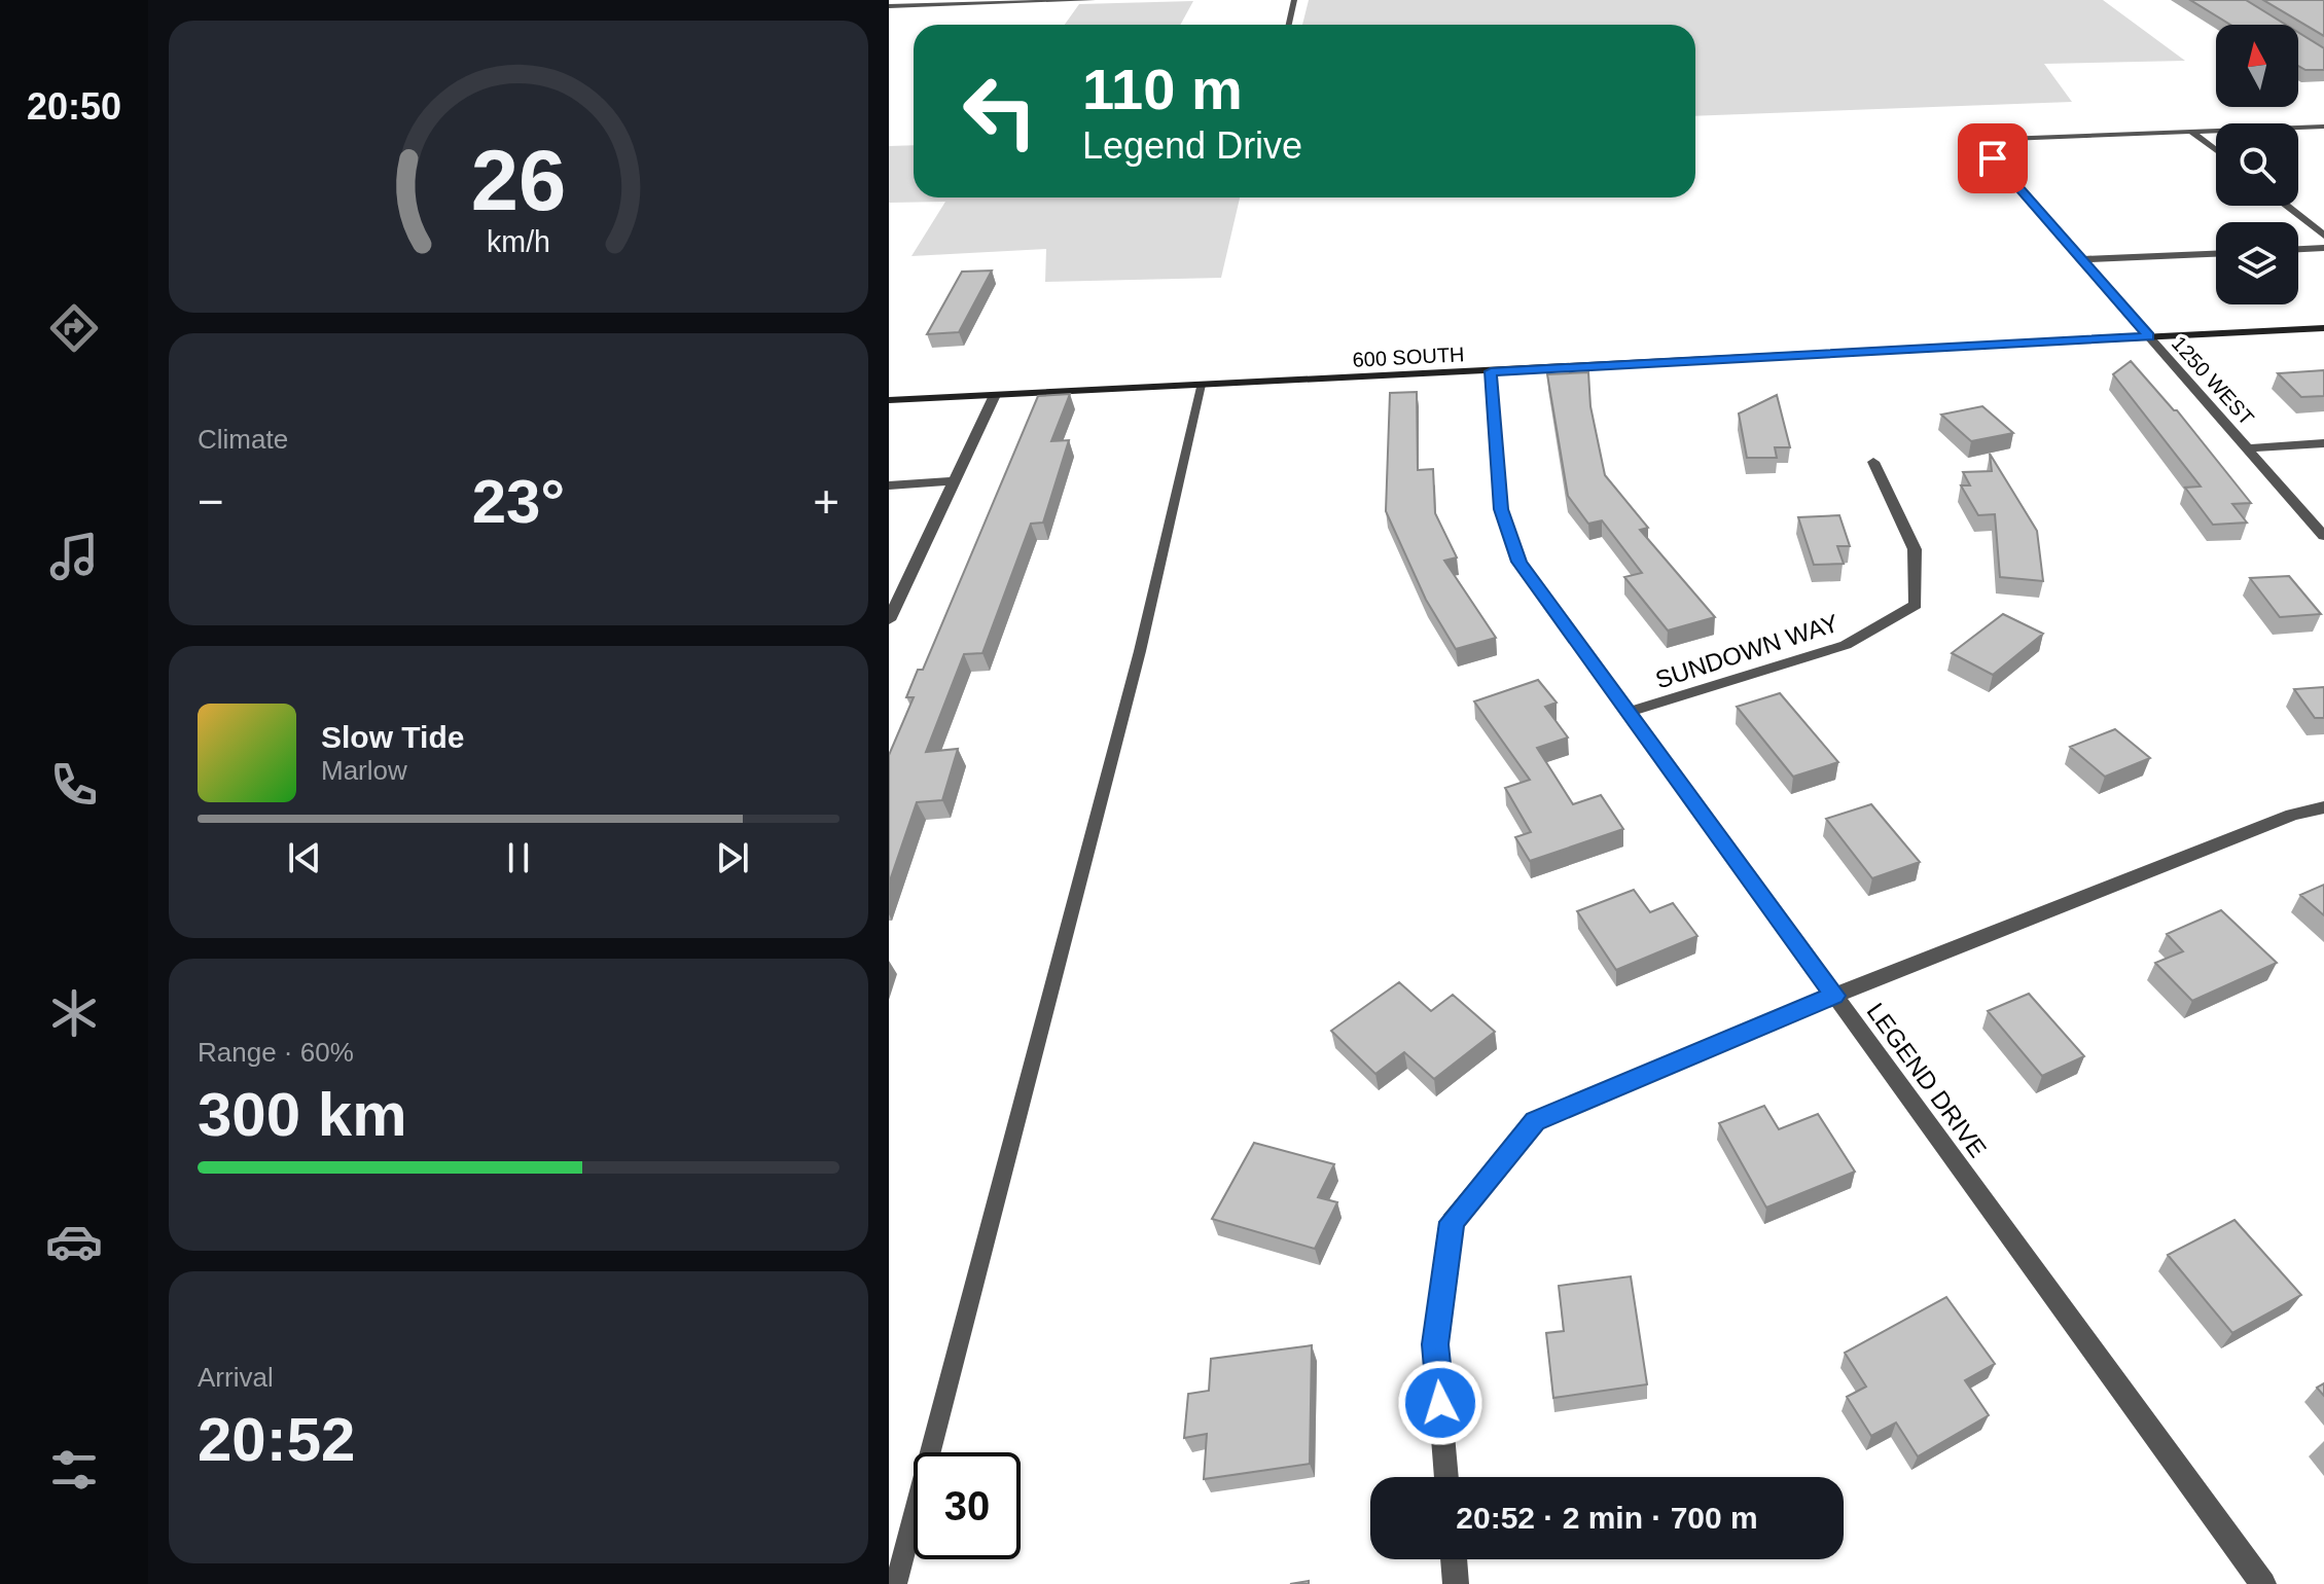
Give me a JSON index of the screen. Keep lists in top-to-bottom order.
{
  "streets": {
    "main road": ["600 SOUTH"],
    "street": ["1250 WEST", "SUNDOWN WAY", "LEGEND DRIVE"]
  },
  "crossings": [
    ["600 SOUTH", "1250 WEST"],
    ["600 SOUTH", "LEGEND DRIVE"],
    ["SUNDOWN WAY", "LEGEND DRIVE"]
  ],
  "north": "top",
  "page": {
    "tabs": "20:50",
    "turn": ["110 m", "Legend Drive"],
    "tile": [
      "Climate",
      ["Range · 60%", "300 km"],
      ["Arrival", "20:52"]
    ],
    "heat": ["−", "23°", "+"],
    "song": ["Slow Tide", "Marlow"],
    "limit": "30",
    "trip": "20:52 · 2 min · 700 m",
    "gauge": ["26", "km/h"]
  }
}
